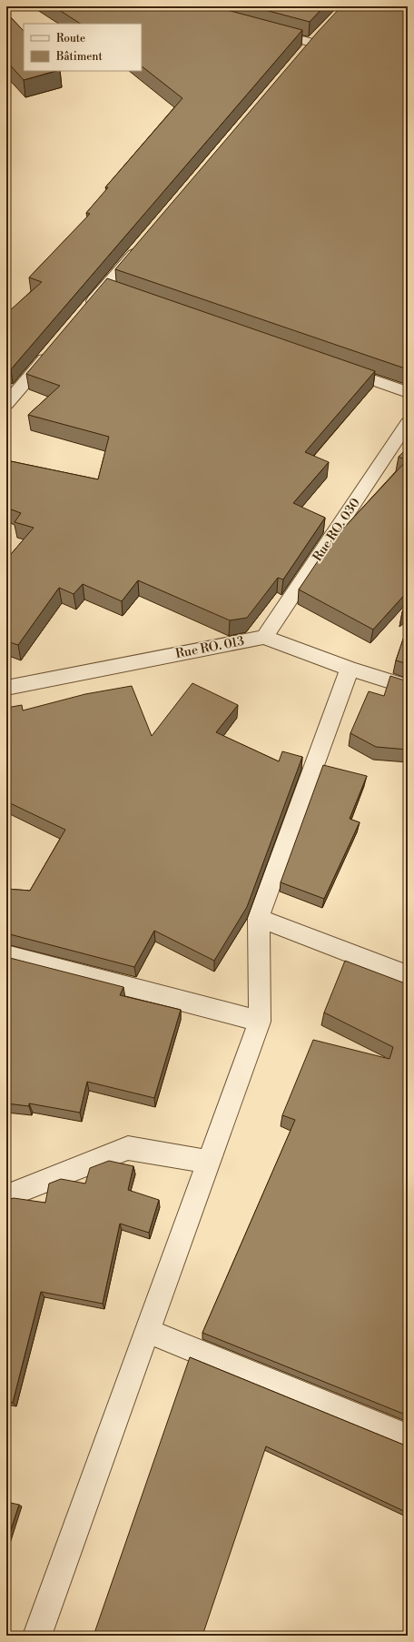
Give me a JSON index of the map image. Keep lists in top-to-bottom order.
{
  "streets": {
    "street": ["Rue RO. 030", "Rue RO. 013"]
  },
  "crossings": [
    ["Rue RO. 030", "Rue RO. 013"]
  ],
  "legend": ["Route", "Bâtiment"]
}
